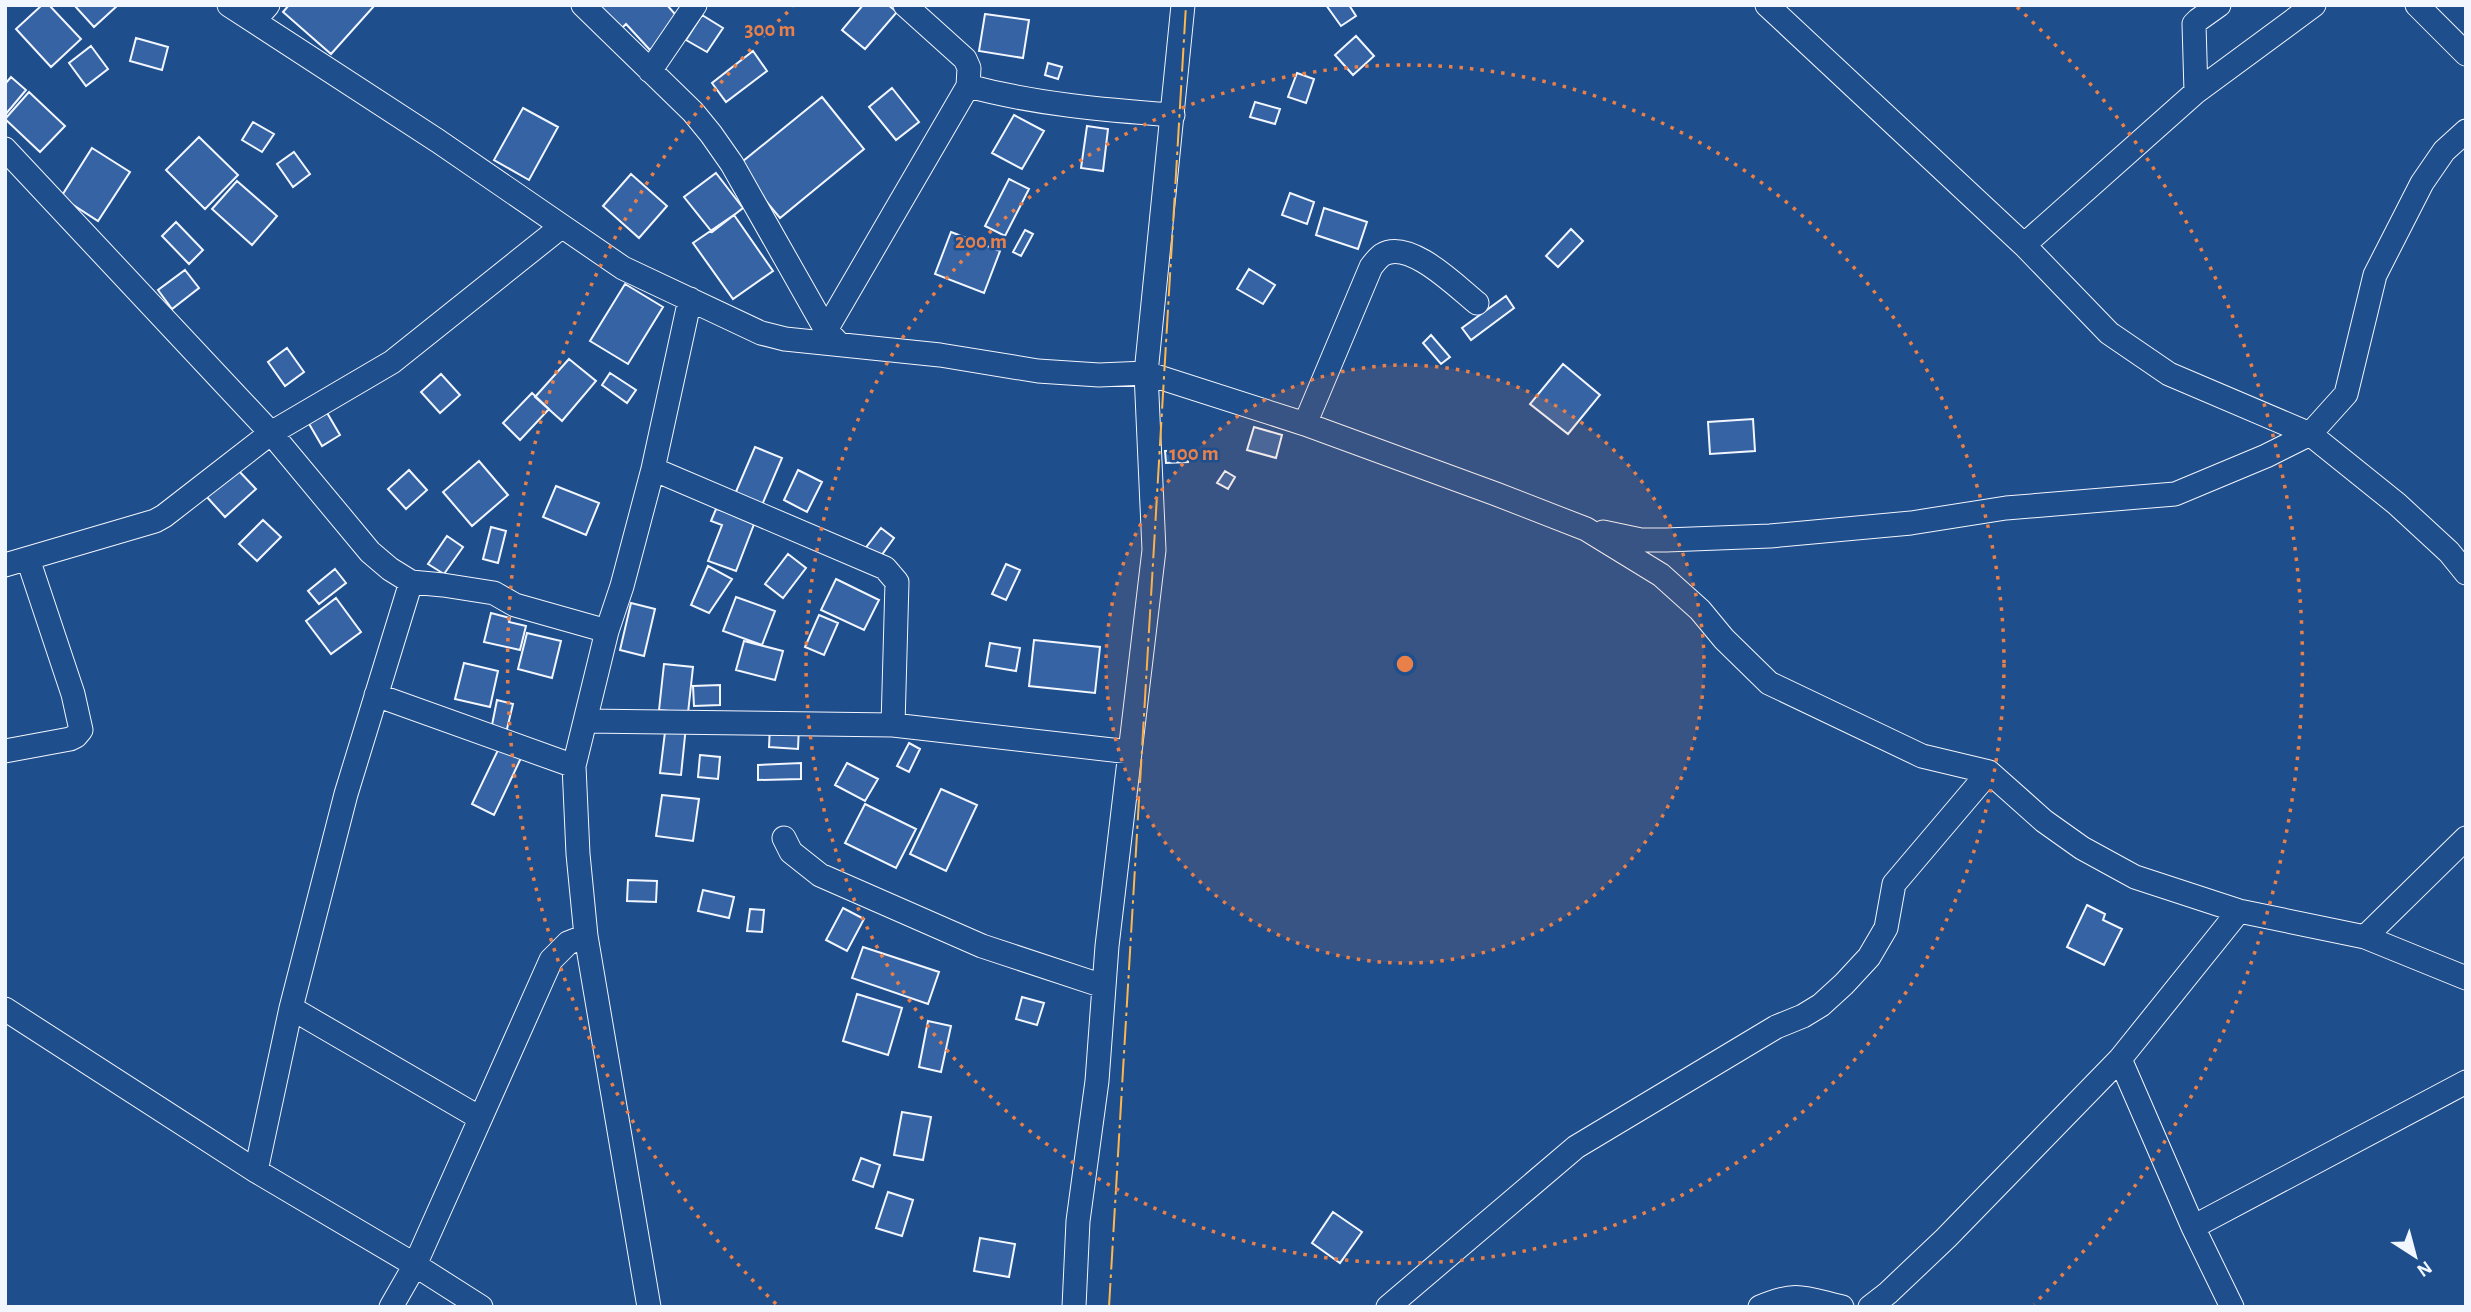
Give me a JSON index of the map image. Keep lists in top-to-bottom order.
{
  "north": "bottom right",
  "rings": ["300 m", "200 m", "100 m"]
}
